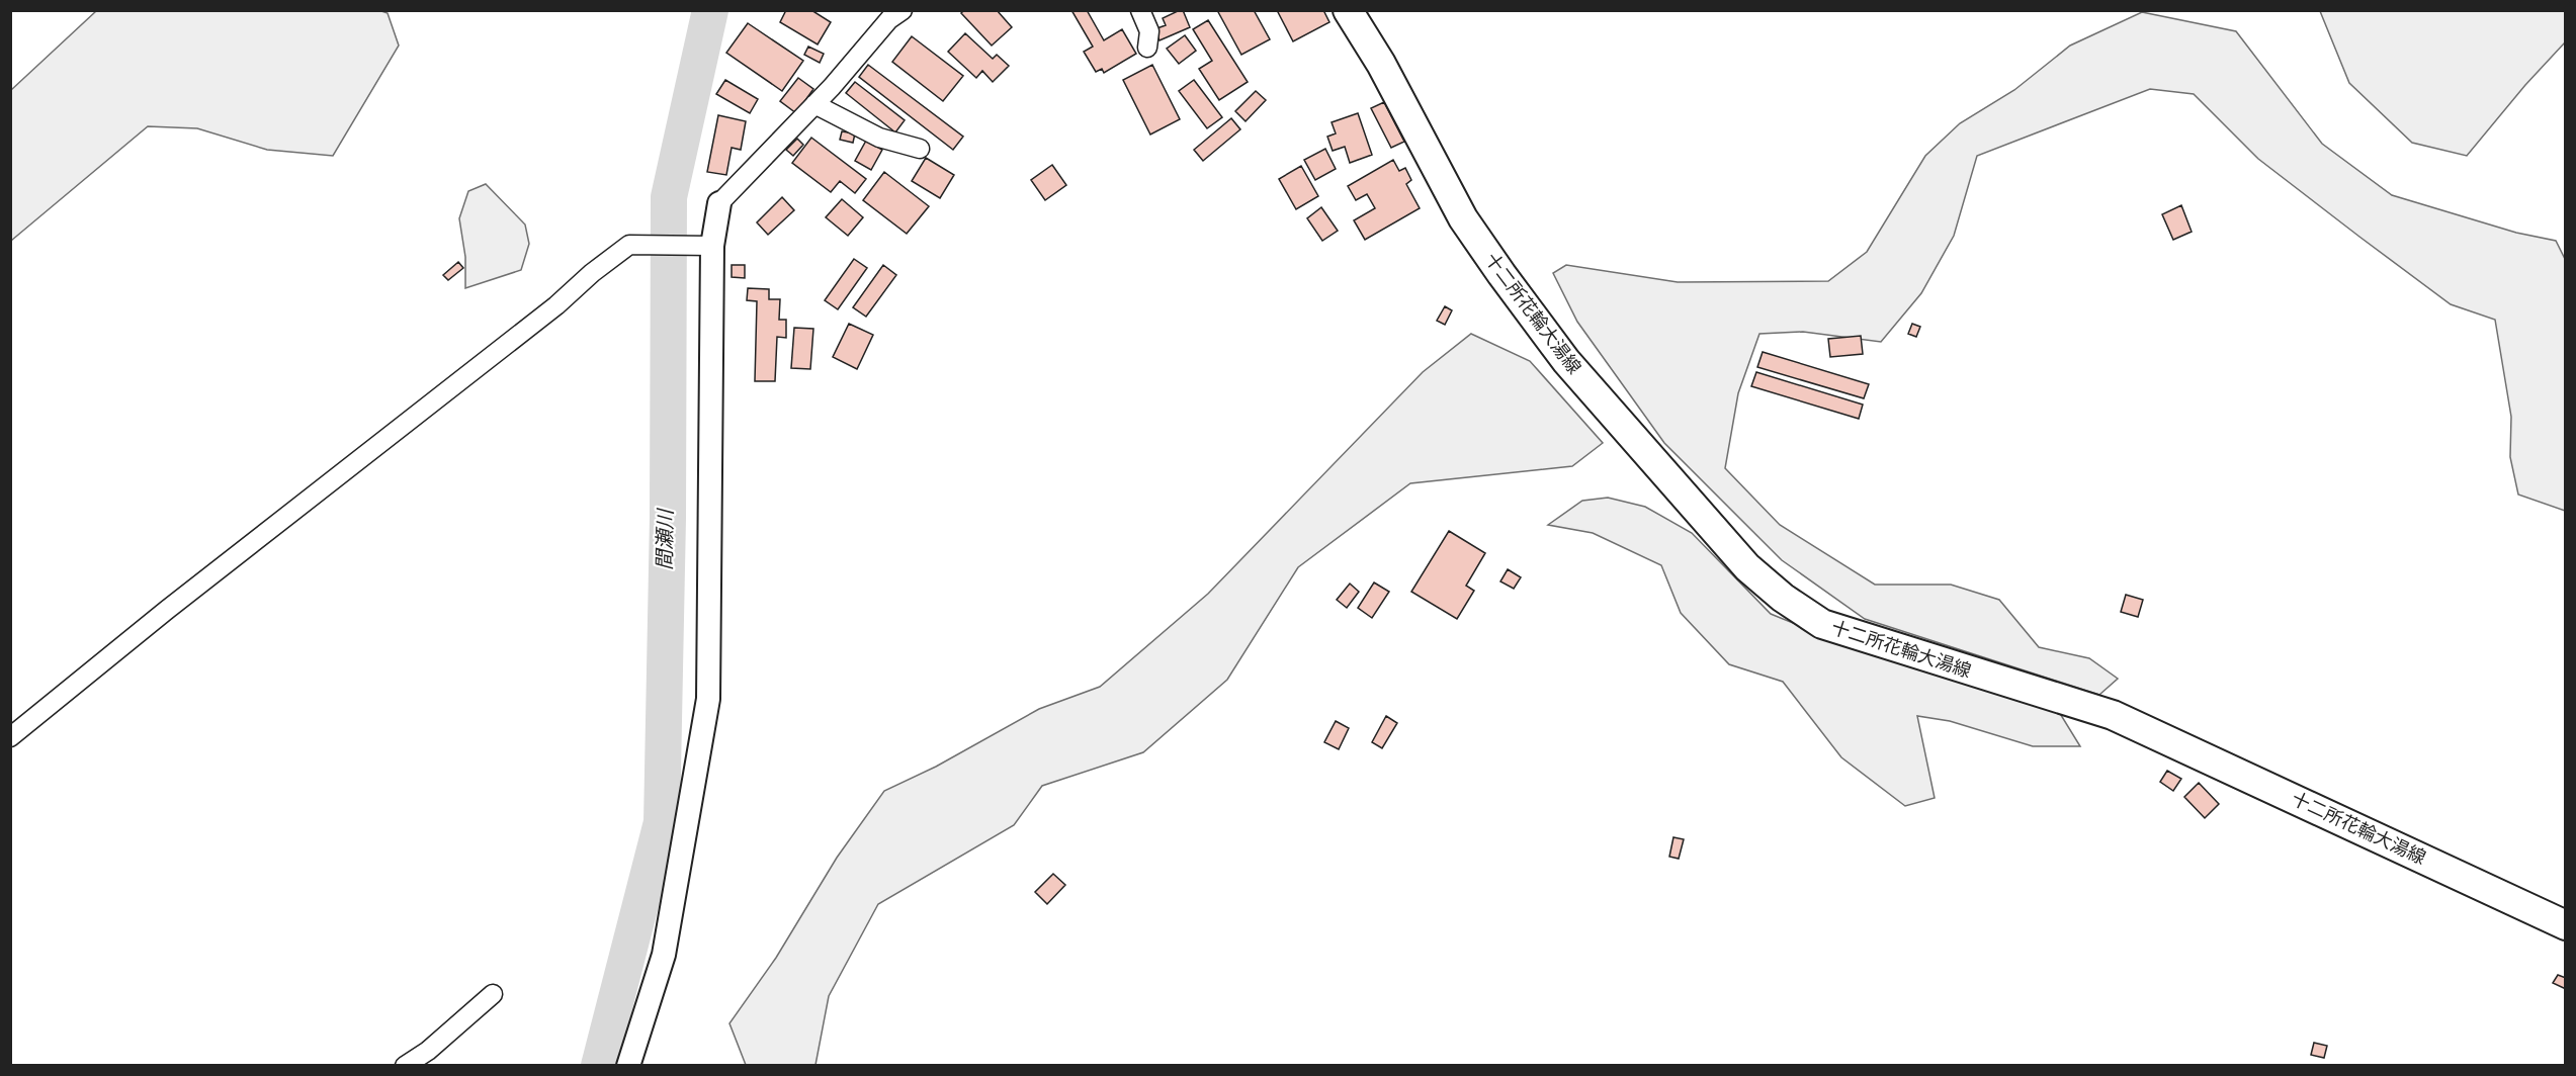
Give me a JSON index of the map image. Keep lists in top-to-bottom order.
{
  "streets": {
    "main road": ["十二所花輪大湯線"]
  },
  "water": ["間瀬川"]
}
